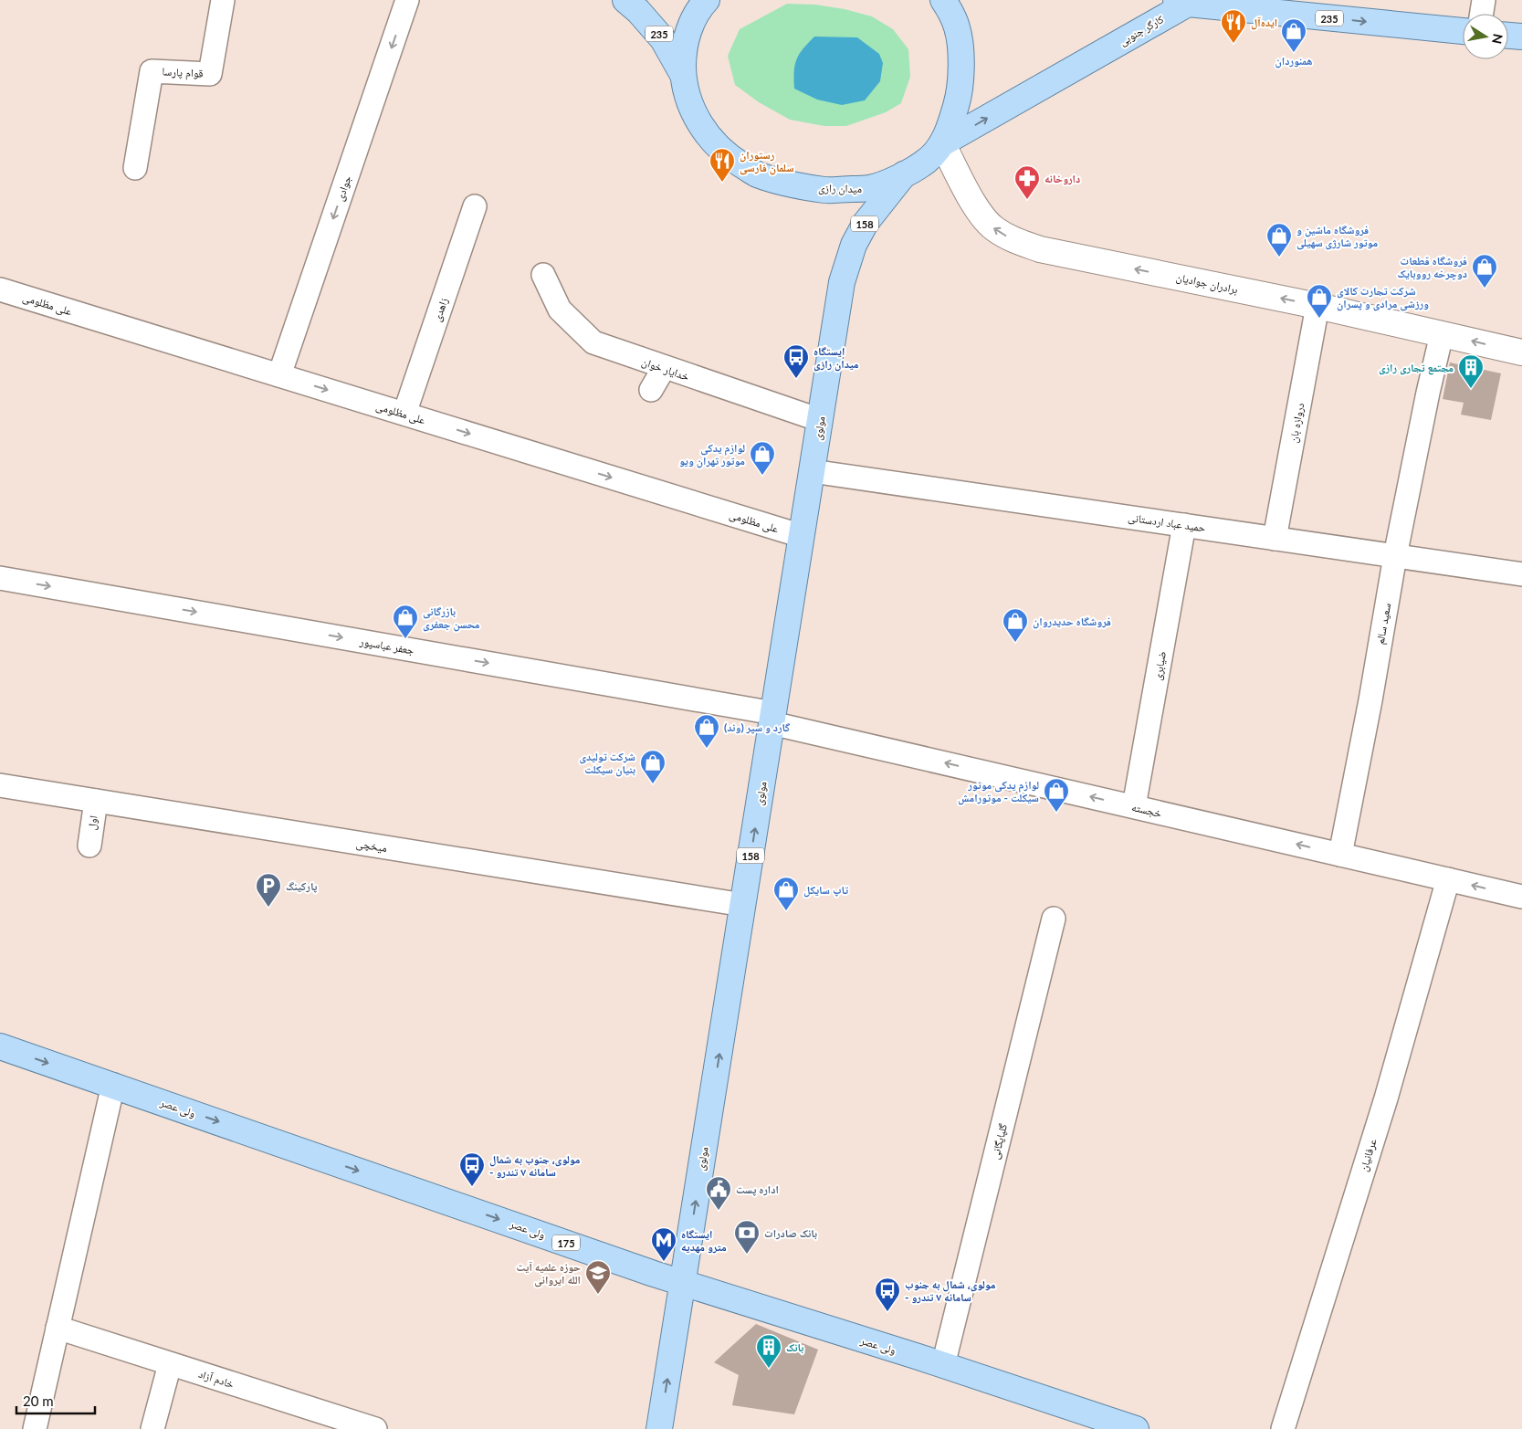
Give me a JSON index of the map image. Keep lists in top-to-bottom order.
{
  "streets": {
    "main road": [
      "235",
      "کارگر جنوبی",
      "میدان رازی",
      "158",
      "مولوی",
      "ولی عصر",
      "175"
    ],
    "street": [
      "قوام پارسا",
      "جوادی",
      "برادران جوادیان",
      "علی مظلومی",
      "زاهدی",
      "خدایار خوان",
      "دروازه بان",
      "حمید عباد اردستانی",
      "سعید سالم",
      "جعفر عباسپور",
      "ضیابری",
      "خجسته",
      "اول",
      "میخچی",
      "گلپایگانی",
      "عرفانیان",
      "خادم آزاد"
    ]
  },
  "crossings": [
    ["235", "میدان رازی"],
    ["کارگر جنوبی", "میدان رازی"],
    ["کارگر جنوبی", "برادران جوادیان"],
    ["جوادی", "علی مظلومی"],
    ["میدان رازی", "برادران جوادیان"],
    ["میدان رازی", "مولوی"],
    ["برادران جوادیان", "دروازه بان"],
    ["برادران جوادیان", "سعید سالم"],
    ["علی مظلومی", "زاهدی"],
    ["علی مظلومی", "مولوی"],
    ["خدایار خوان", "مولوی"],
    ["دروازه بان", "حمید عباد اردستانی"],
    ["مولوی", "حمید عباد اردستانی"],
    ["مولوی", "جعفر عباسپور"],
    ["مولوی", "خجسته"],
    ["مولوی", "میخچی"],
    ["مولوی", "ولی عصر"],
    ["حمید عباد اردستانی", "سعید سالم"],
    ["حمید عباد اردستانی", "ضیابری"],
    ["سعید سالم", "خجسته"],
    ["جعفر عباسپور", "خجسته"],
    ["ضیابری", "خجسته"],
    ["خجسته", "عرفانیان"],
    ["اول", "میخچی"],
    ["ولی عصر", "گلپایگانی"]
  ],
  "one_way": [
    "کارگر جنوبی",
    "جوادی",
    "برادران جوادیان",
    "علی مظلومی",
    "مولوی",
    "جعفر عباسپور",
    "خجسته",
    "ولی عصر"
  ],
  "places": {
    "restaurant": ["ایده‌آل", "رستوران سلمان فارسی"],
    "shop": [
      "همنوردان",
      "فروشگاه ماشين و موتور شارژی سهيلی",
      "فروشگاه قطعات دوچرخه رووبایک",
      "شرکت تجارت کالای ورزشی مرادی و پسران",
      "لوازم یدکی موتور تهران ویو",
      "بازرگانی محسن جعفری",
      "فروشگاه حدیدروان",
      "گارد و سپر (وند)",
      "شرکت تولیدی بنیان سیکلت",
      "لوازم یدکی موتور سیکلت - موتورامش",
      "تاپ سایکل"
    ],
    "pharmacy": ["داروخانه"],
    "bus stop": ["ایستگاه میدان رازی", "مولوی، جنوب به شمال - سامانه ۷ تندرو", "مولوی، شمال به جنوب - سامانه ۷ تندرو"],
    "building": ["مجتمع تجاری رازی", "بانک"],
    "parking": ["پارکینگ"],
    "public building": ["اداره پست"],
    "bank": ["بانک صادرات"],
    "metro station": ["ایستگاه مترو مهدیه"],
    "school or university": ["حوزه علمیه آیت‌ الله ایروانی"]
  },
  "scale_bar": "20 m",
  "north": "right"
}
